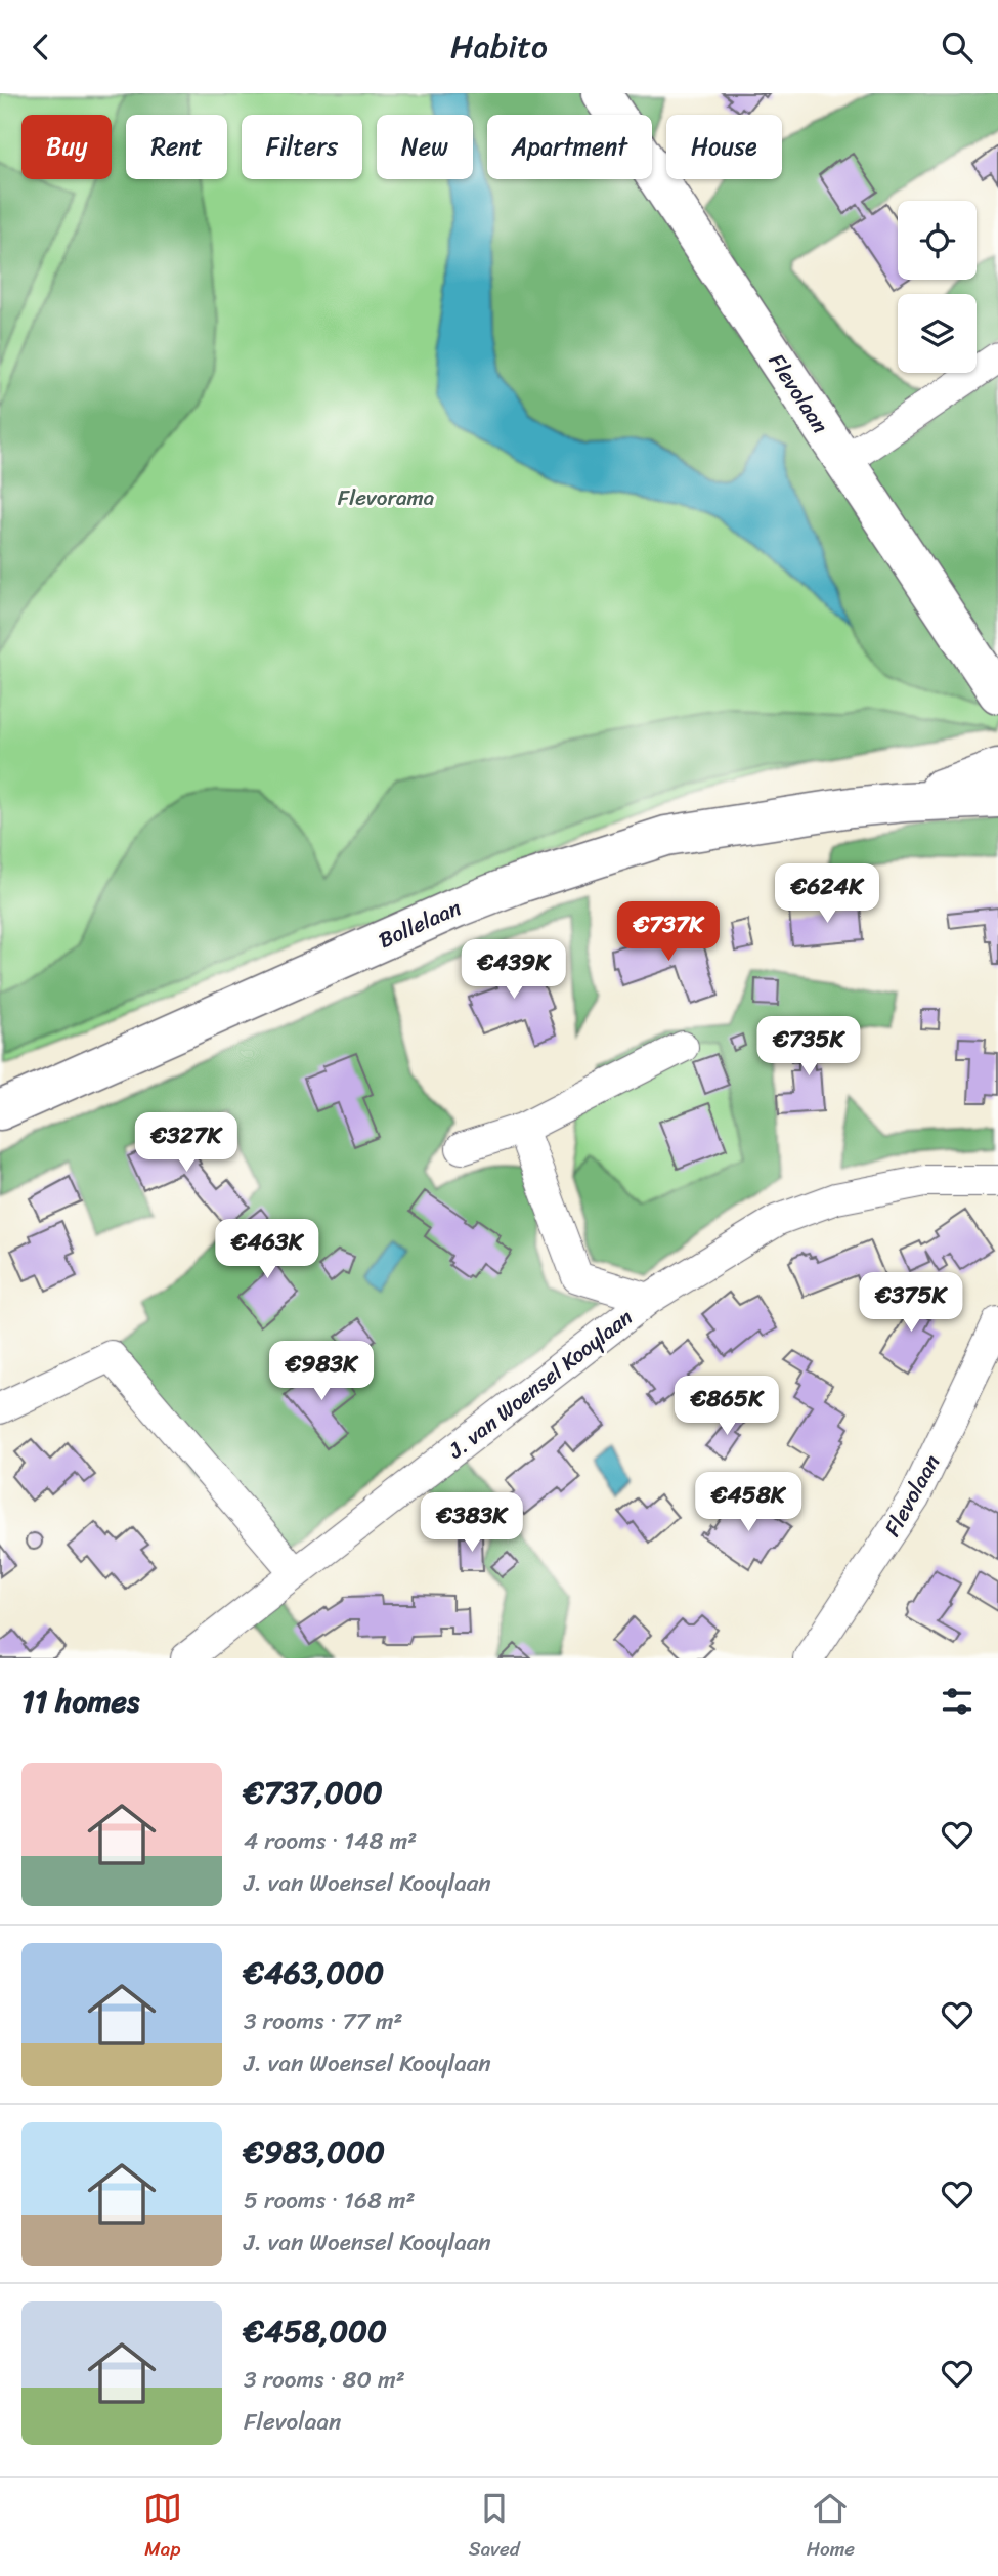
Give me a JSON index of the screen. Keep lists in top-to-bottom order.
{
  "streets": {
    "main road": ["Flevolaan", "Bollelaan"],
    "street": ["J. van Woensel Kooylaan"]
  },
  "parks": ["Flevorama"],
  "page": {
    "header": "Habito",
    "chip": [
      "Buy",
      "Rent",
      "Filters",
      "New",
      "Apartment",
      "House"
    ],
    "price": [
      "€624K",
      "€737K",
      "€439K",
      "€735K",
      "€327K",
      "€463K",
      "€375K",
      "€983K",
      "€865K",
      "€458K",
      "€383K"
    ],
    "heading": "11 homes",
    "list": [
      {
        "name": "€737,000",
        "note": "4 rooms · 148 m² · J. van Woensel Kooylaan"
      },
      {
        "name": "€463,000",
        "note": "3 rooms · 77 m² · J. van Woensel Kooylaan"
      },
      {
        "name": "€983,000",
        "note": "5 rooms · 168 m² · J. van Woensel Kooylaan"
      },
      {
        "name": "€458,000",
        "note": "3 rooms · 80 m² · Flevolaan"
      }
    ],
    "tabs": ["Map", "Saved", "Home"]
  }
}
